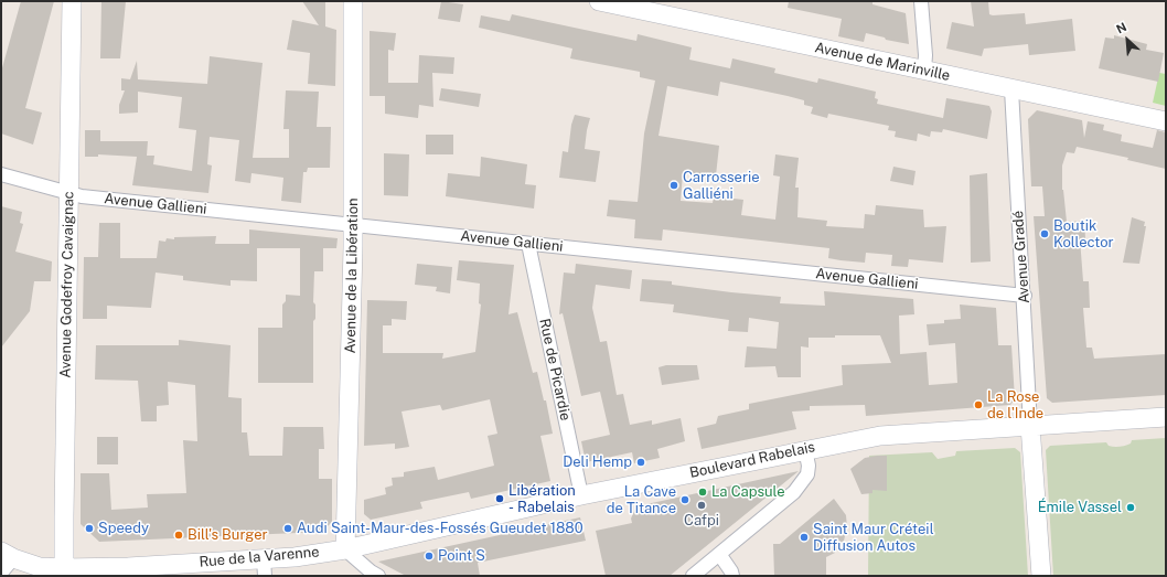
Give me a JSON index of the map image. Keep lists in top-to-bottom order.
{
  "streets": {
    "main road": [
      "Avenue de Marinville",
      "Avenue de la Libération",
      "Avenue Godefroy Cavaignac",
      "Boulevard Rabelais",
      "Rue de la Varenne"
    ],
    "street": ["Avenue Gallieni", "Avenue Gradé", "Rue de Picardie"]
  },
  "crossings": [
    ["Avenue de Marinville", "Avenue Gradé"],
    ["Avenue Gallieni", "Avenue Gradé"],
    ["Avenue Gallieni", "Avenue de la Libération"],
    ["Avenue Gallieni", "Avenue Godefroy Cavaignac"],
    ["Avenue Gallieni", "Rue de Picardie"],
    ["Avenue Gradé", "Boulevard Rabelais"],
    ["Avenue de la Libération", "Boulevard Rabelais"],
    ["Avenue de la Libération", "Rue de la Varenne"],
    ["Avenue Godefroy Cavaignac", "Rue de la Varenne"],
    ["Rue de Picardie", "Boulevard Rabelais"],
    ["Boulevard Rabelais", "Rue de la Varenne"]
  ],
  "places": [
    "Carrosserie Galliéni",
    "Boutik Kollector",
    "La Rose de l'Inde",
    "Deli Hemp",
    "La Capsule",
    "Libération - Rabelais",
    "La Cave de Titance",
    "Cafpi",
    "Émile Vassel",
    "Speedy",
    "Audi Saint-Maur-des-Fossés Gueudet 1880",
    "Bill's Burger",
    "Saint Maur Créteil Diffusion Autos",
    "Point S"
  ],
  "north": "top left"
}
